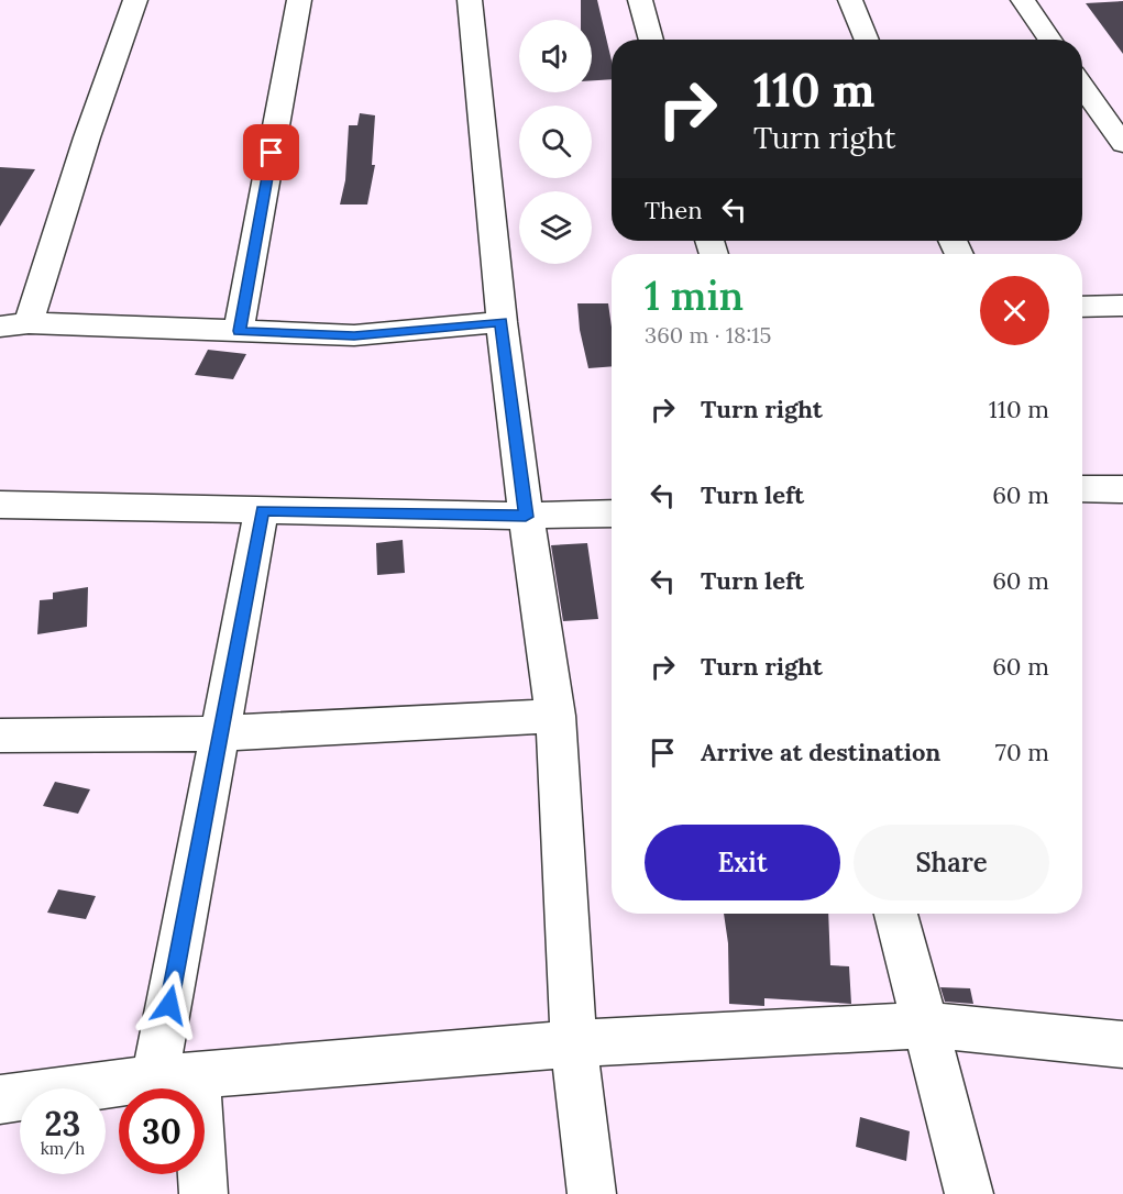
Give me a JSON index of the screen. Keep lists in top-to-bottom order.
{
  "page": {
    "turn": ["110 m", "Turn right"],
    "then": "Then",
    "heading": ["1 min", "360 m · 18:15"],
    "list": [
      {
        "name": "Turn right",
        "value": "110 m"
      },
      {
        "name": "Turn left",
        "value": "60 m"
      },
      {
        "name": "Turn left",
        "value": "60 m"
      },
      {
        "name": "Turn right",
        "value": "60 m"
      },
      {
        "name": "Arrive at destination",
        "value": "70 m"
      }
    ],
    "buttons": ["Exit", "Share"],
    "speed": "23 km/h",
    "limit": "30"
  }
}
